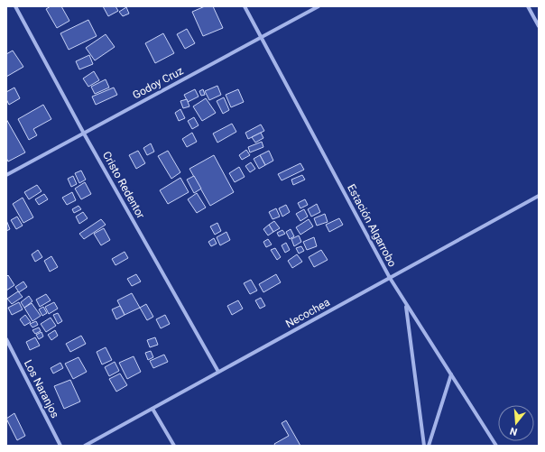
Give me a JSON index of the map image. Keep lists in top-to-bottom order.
{
  "streets": {
    "street": [
      "Godoy Cruz",
      "Cristo Redentor",
      "Estación Algarrobo",
      "Necochea",
      "Los Naranjos"
    ]
  },
  "crossings": [
    ["Godoy Cruz", "Cristo Redentor"],
    ["Godoy Cruz", "Estación Algarrobo"],
    ["Cristo Redentor", "Necochea"],
    ["Estación Algarrobo", "Necochea"]
  ],
  "north": "bottom"
}
